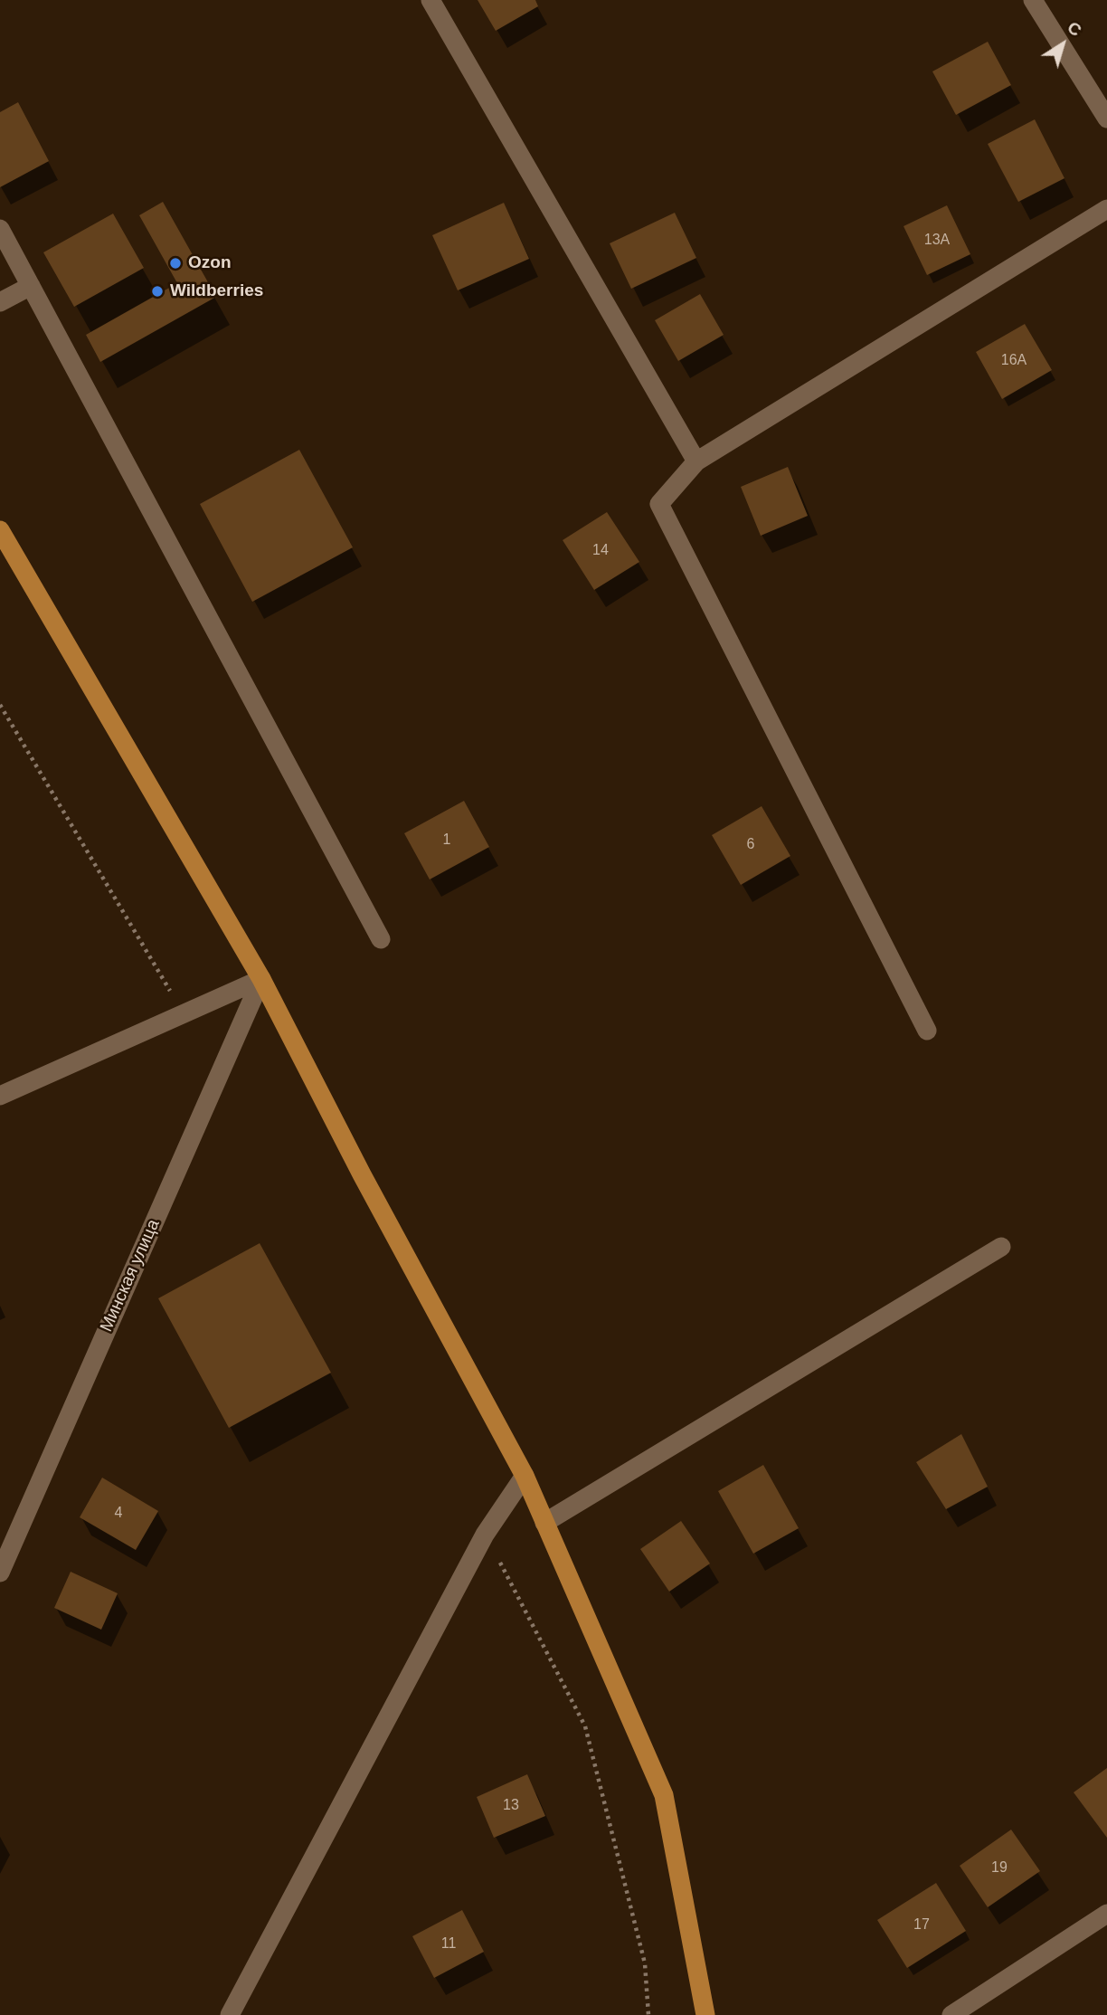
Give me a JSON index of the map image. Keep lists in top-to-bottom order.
{
  "streets": {
    "street": ["Минская улица"]
  },
  "places": ["Ozon", "Wildberries"],
  "house_numbers": [
    "13А",
    "16А",
    "14",
    "1",
    "6",
    "4",
    "13",
    "19",
    "17",
    "11"
  ],
  "north": "top right"
}
